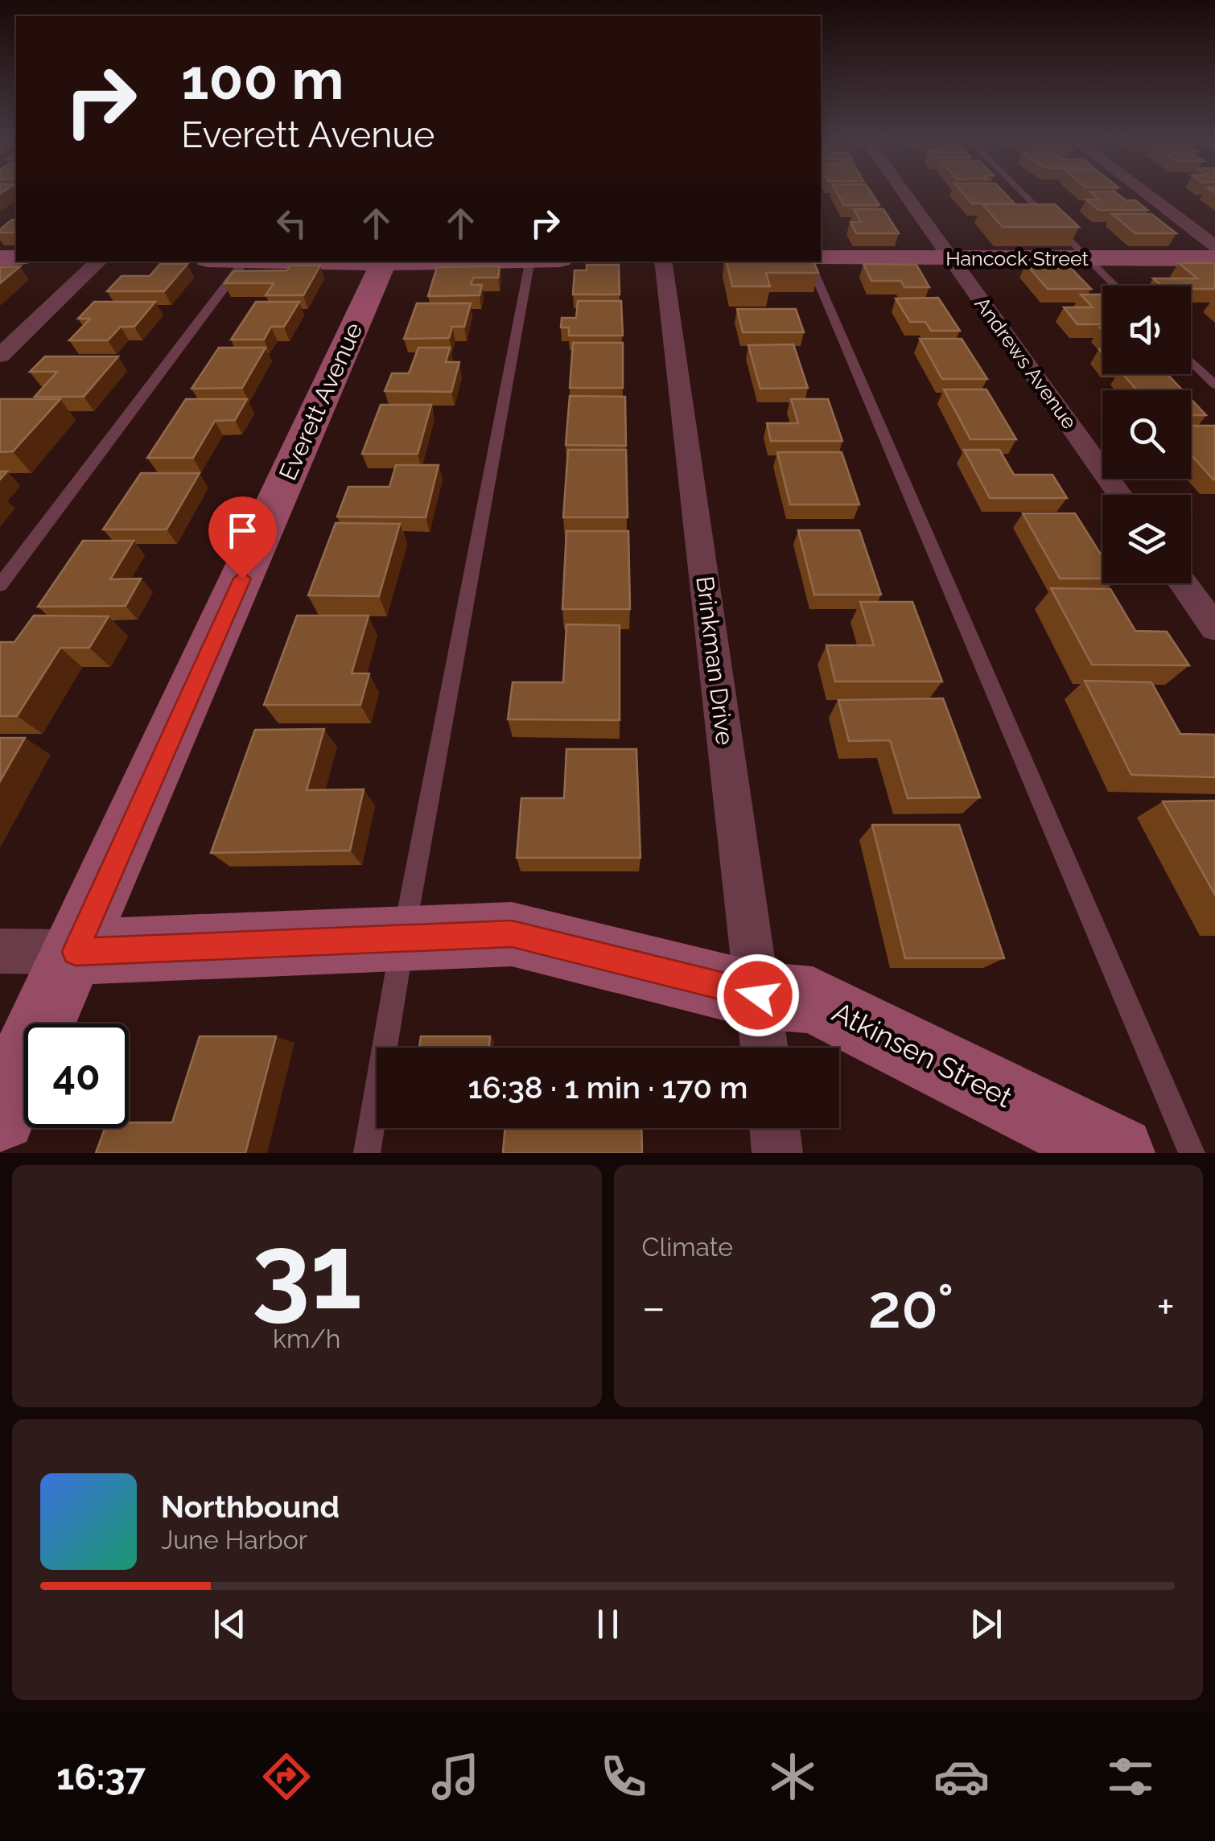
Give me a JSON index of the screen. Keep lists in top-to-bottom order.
{
  "streets": {
    "street": [
      "Hancock Street",
      "Andrews Avenue",
      "Everett Avenue",
      "Brinkman Drive",
      "Atkinsen Street"
    ]
  },
  "crossings": [
    ["Hancock Street", "Andrews Avenue"],
    ["Everett Avenue", "Atkinsen Street"],
    ["Brinkman Drive", "Atkinsen Street"]
  ],
  "page": {
    "turn": ["100 m", "Everett Avenue"],
    "limit": "40",
    "trip": "16:38 · 1 min · 170 m",
    "tile": [
      ["31", "km/h"],
      "Climate"
    ],
    "heat": ["−", "20°", "+"],
    "song": ["Northbound", "June Harbor"],
    "tabs": "16:37"
  }
}
